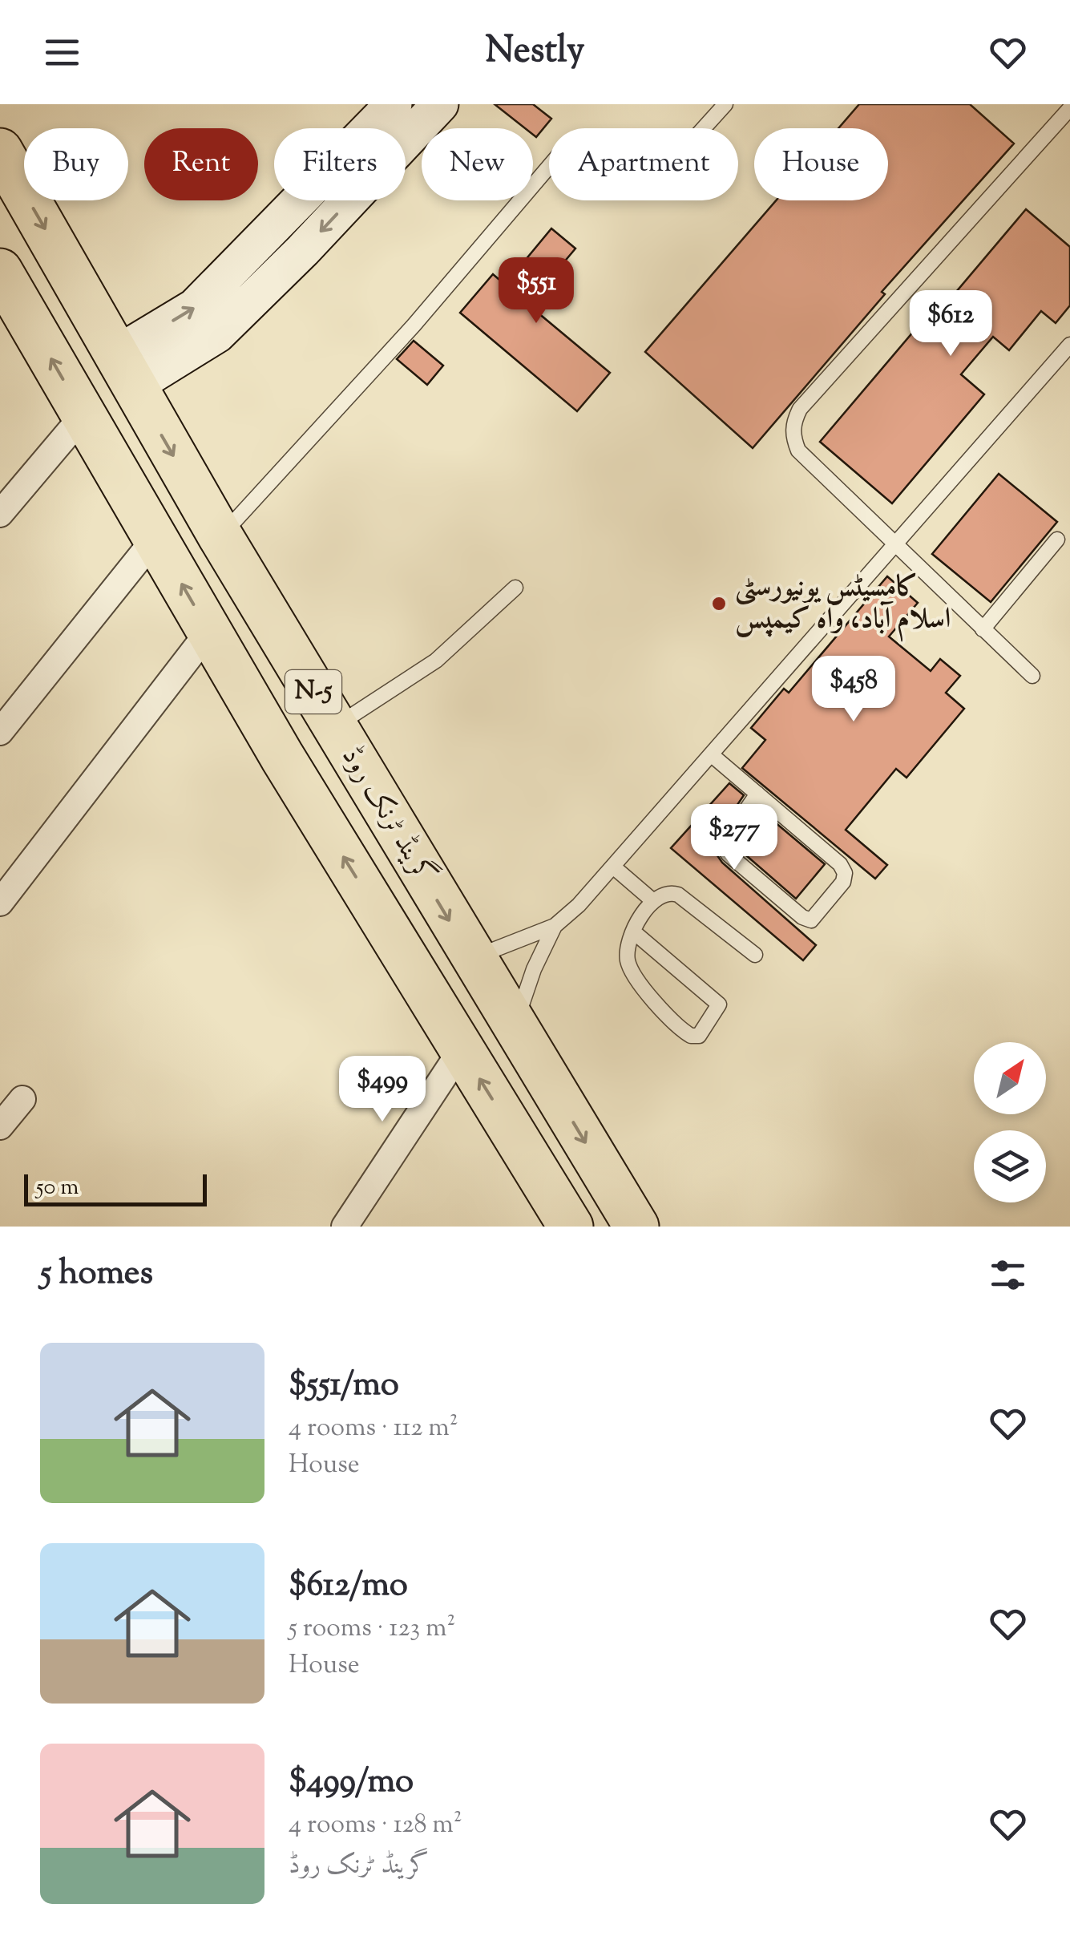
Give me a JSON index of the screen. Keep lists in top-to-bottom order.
{
  "streets": {
    "highway": ["N-5", "گرینڈ ٹرنک روڈ"]
  },
  "places": ["کامسیٹس یونیورسٹی اسلام آباد، واہ کیمپس"],
  "scale_bar": "50 m",
  "north": "top right",
  "page": {
    "header": "Nestly",
    "chip": [
      "Buy",
      "Rent",
      "Filters",
      "New",
      "Apartment",
      "House"
    ],
    "price": [
      "$551",
      "$612",
      "$458",
      "$277",
      "$499"
    ],
    "scale": "50 m",
    "heading": "5 homes",
    "list": [
      {
        "name": "$551/mo",
        "note": "4 rooms · 112 m² · House"
      },
      {
        "name": "$612/mo",
        "note": "5 rooms · 123 m² · House"
      },
      {
        "name": "$499/mo",
        "note": "4 rooms · 128 m² · گرینڈ ٹرنک روڈ"
      }
    ]
  }
}
